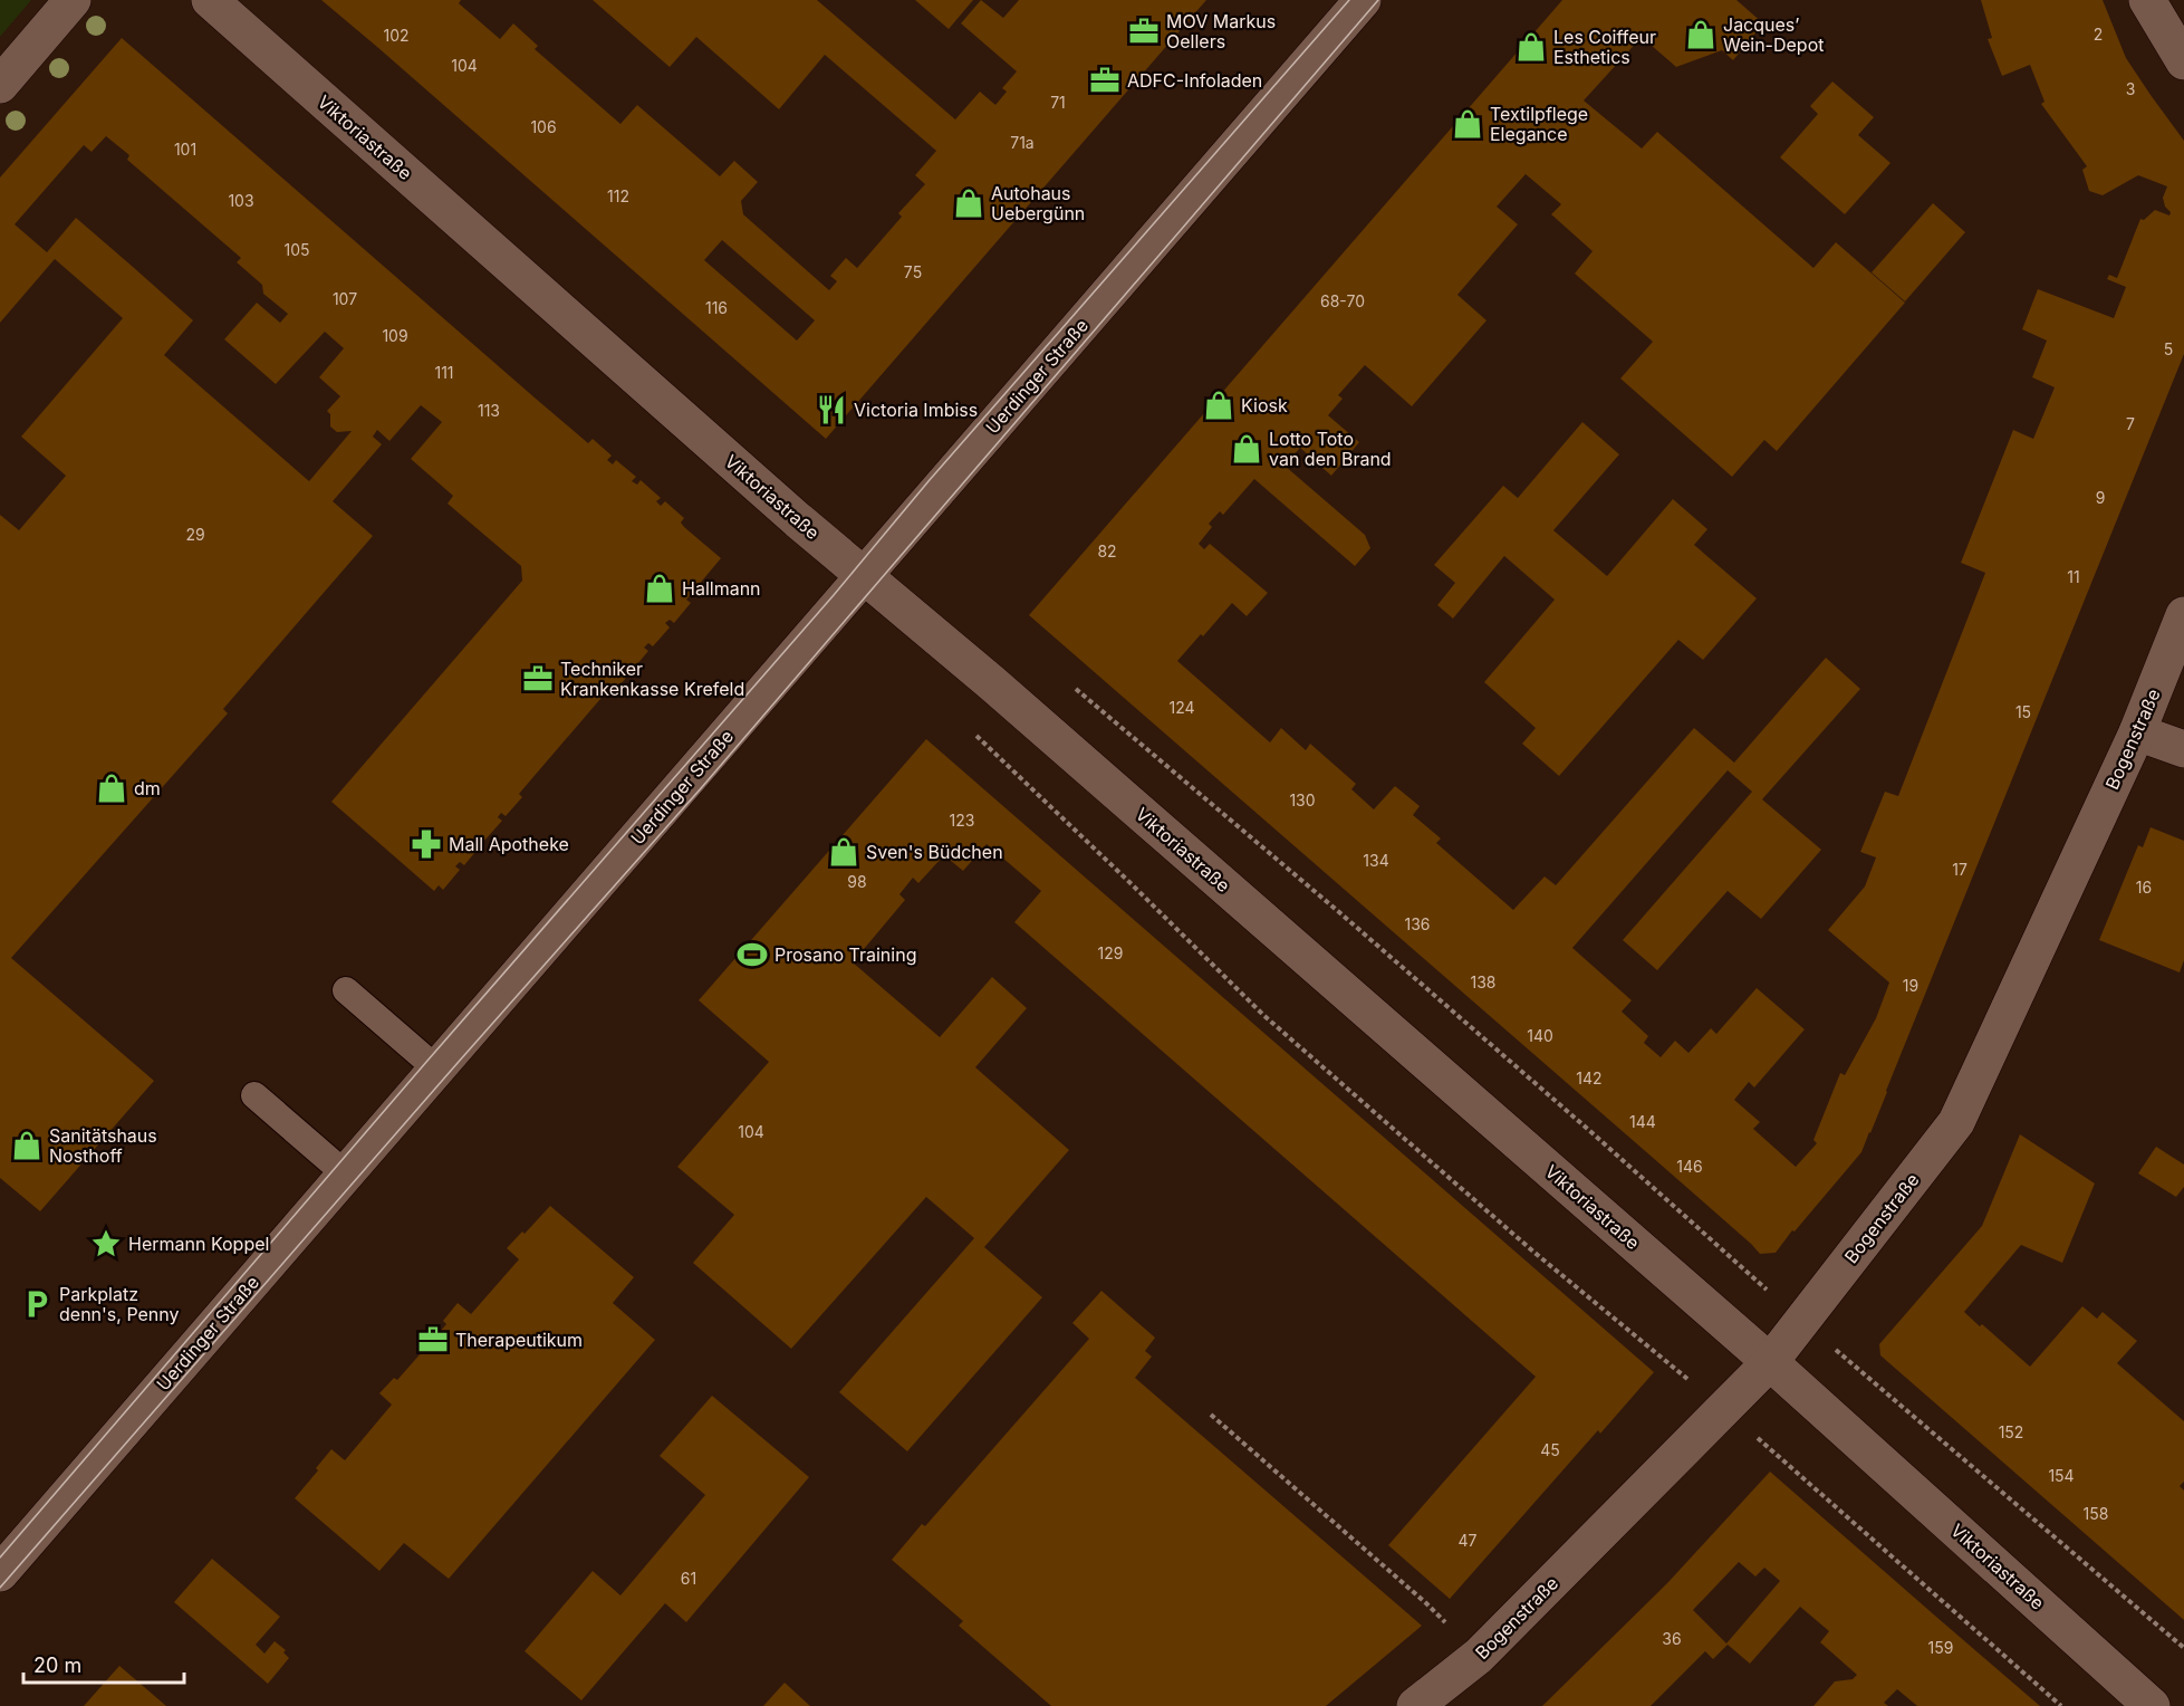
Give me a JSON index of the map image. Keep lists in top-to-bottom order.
{
  "streets": {
    "street": ["Viktoriastraße", "Uerdinger Straße", "Bogenstraße"]
  },
  "crossings": [
    ["Viktoriastraße", "Uerdinger Straße"],
    ["Viktoriastraße", "Bogenstraße"]
  ],
  "places": {
    "office": [
      "MOV Markus Oellers",
      "ADFC-Infoladen",
      "Techniker Krankenkasse Krefeld",
      "Therapeutikum"
    ],
    "shop": [
      "Jacques’ Wein-Depot",
      "Les Coiffeur Esthetics",
      "Textilpflege Elegance",
      "Autohaus Uebergünn",
      "Kiosk",
      "Lotto Toto van den Brand",
      "Hallmann",
      "dm",
      "Sven's Büdchen",
      "Sanitätshaus Nosthoff"
    ],
    "restaurant": ["Victoria Imbiss"],
    "pharmacy": ["Mall Apotheke"],
    "sports": ["Prosano Training"],
    "place": ["Hermann Koppel"],
    "parking": ["Parkplatz denn's, Penny"]
  },
  "house_numbers": [
    "2",
    "102",
    "104",
    "3",
    "71",
    "106",
    "71a",
    "101",
    "112",
    "103",
    "105",
    "75",
    "107",
    "68-70",
    "116",
    "109",
    "5",
    "111",
    "113",
    "7",
    "9",
    "29",
    "82",
    "11",
    "124",
    "15",
    "130",
    "123",
    "134",
    "17",
    "98",
    "16",
    "136",
    "129",
    "138",
    "19",
    "140",
    "142",
    "144",
    "104",
    "146",
    "152",
    "45",
    "154",
    "158",
    "47",
    "61",
    "36",
    "159"
  ],
  "scale_bar": "20 m"
}
